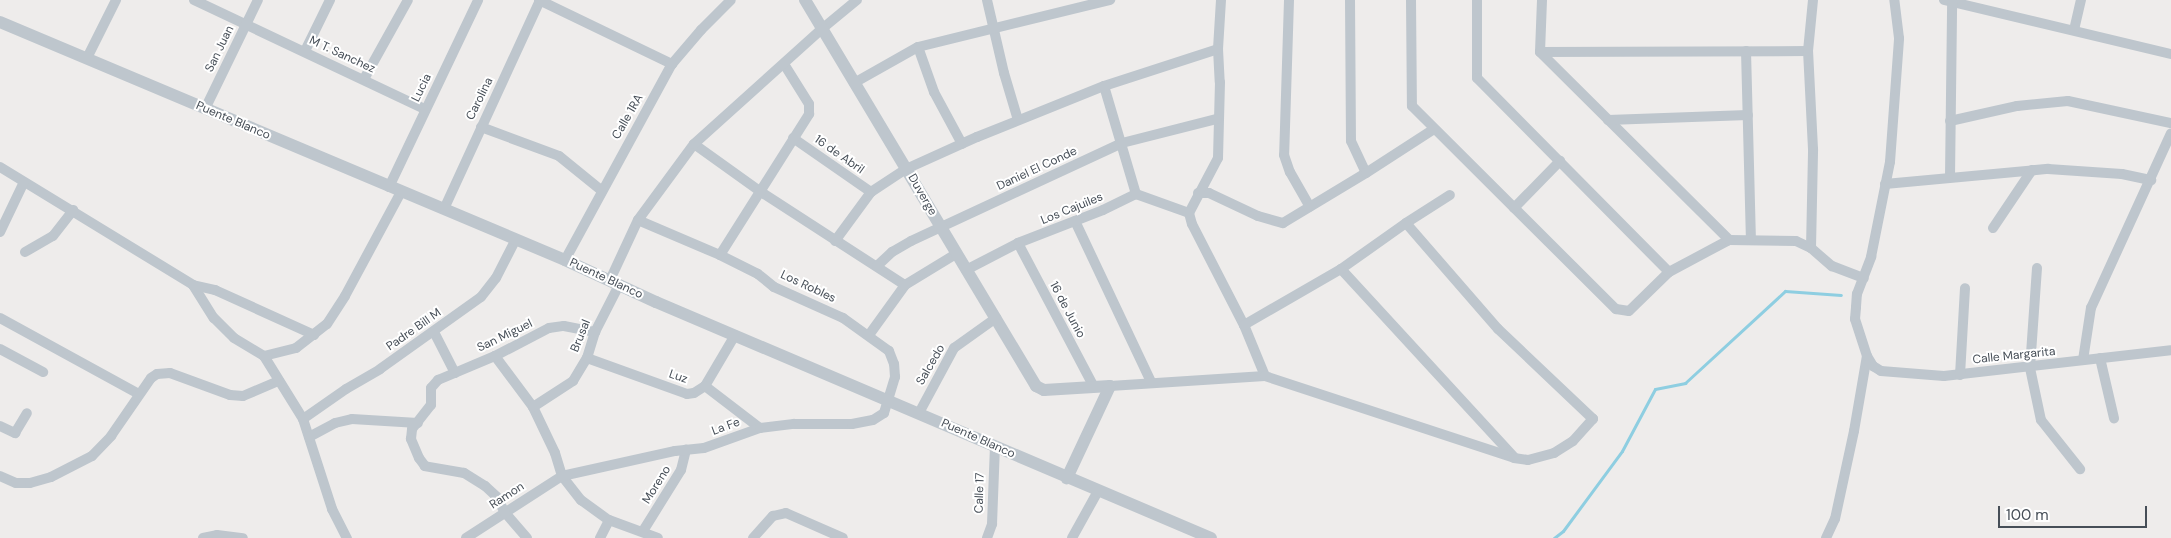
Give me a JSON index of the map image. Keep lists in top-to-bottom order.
{
  "streets": {
    "street": [
      "San Juan",
      "M T. Sanchez",
      "Lucia",
      "Carolina",
      "Calle 1RA",
      "Puente Blanco",
      "16 de Abril",
      "Daniel El Conde",
      "Duverge",
      "Los Cajuiles",
      "Los Robles",
      "16 de Junio",
      "Padre Bill M",
      "San Miguel",
      "Brusal",
      "Calle Margarita",
      "Salcedo",
      "Luz",
      "La Fe",
      "Moreno",
      "Calle 17",
      "Ramon"
    ]
  },
  "crossings": [
    ["San Juan", "M T. Sanchez"],
    ["San Juan", "Puente Blanco"],
    ["M T. Sanchez", "Lucia"],
    ["Lucia", "Puente Blanco"],
    ["Carolina", "Puente Blanco"],
    ["Calle 1RA", "Puente Blanco"],
    ["Puente Blanco", "Los Robles"],
    ["Puente Blanco", "Padre Bill M"],
    ["Puente Blanco", "Brusal"],
    ["Puente Blanco", "Salcedo"],
    ["Puente Blanco", "La Fe"],
    ["Puente Blanco", "Calle 17"],
    ["Daniel El Conde", "Duverge"],
    ["Duverge", "Los Cajuiles"],
    ["Duverge", "16 de Junio"],
    ["Duverge", "Brusal"],
    ["Duverge", "Salcedo"],
    ["Los Cajuiles", "16 de Junio"],
    ["Los Robles", "Brusal"],
    ["Los Robles", "La Fe"],
    ["San Miguel", "Brusal"],
    ["Brusal", "Luz"],
    ["La Fe", "Moreno"],
    ["La Fe", "Ramon"]
  ],
  "scale_bar": "100 m"
}
